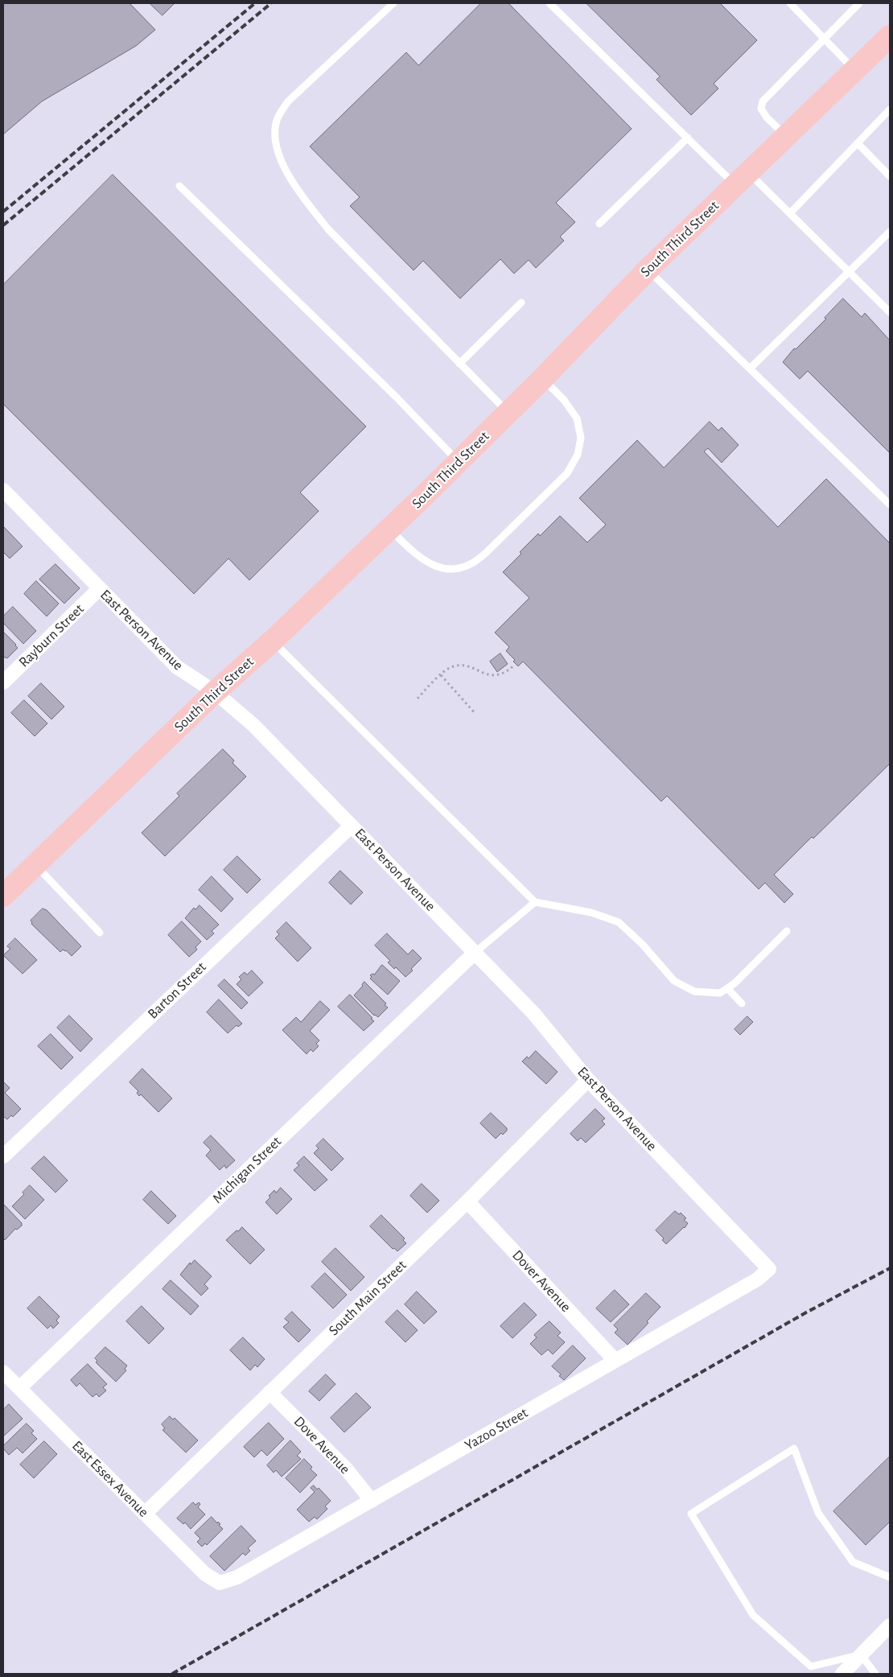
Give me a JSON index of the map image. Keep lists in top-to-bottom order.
{
  "streets": {
    "main road": ["South Third Street"],
    "street": [
      "East Person Avenue",
      "Rayburn Street",
      "Barton Street",
      "Michigan Street",
      "Dover Avenue",
      "South Main Street",
      "Yazoo Street",
      "Dove Avenue",
      "East Essex Avenue"
    ]
  },
  "crossings": [
    ["South Third Street", "East Person Avenue"],
    ["East Person Avenue", "Rayburn Street"],
    ["East Person Avenue", "Barton Street"],
    ["East Person Avenue", "Michigan Street"],
    ["East Person Avenue", "South Main Street"],
    ["East Person Avenue", "Yazoo Street"],
    ["Michigan Street", "East Essex Avenue"],
    ["Dover Avenue", "South Main Street"],
    ["Dover Avenue", "Yazoo Street"],
    ["South Main Street", "Dove Avenue"],
    ["South Main Street", "East Essex Avenue"],
    ["Yazoo Street", "Dove Avenue"],
    ["Yazoo Street", "East Essex Avenue"]
  ]
}
